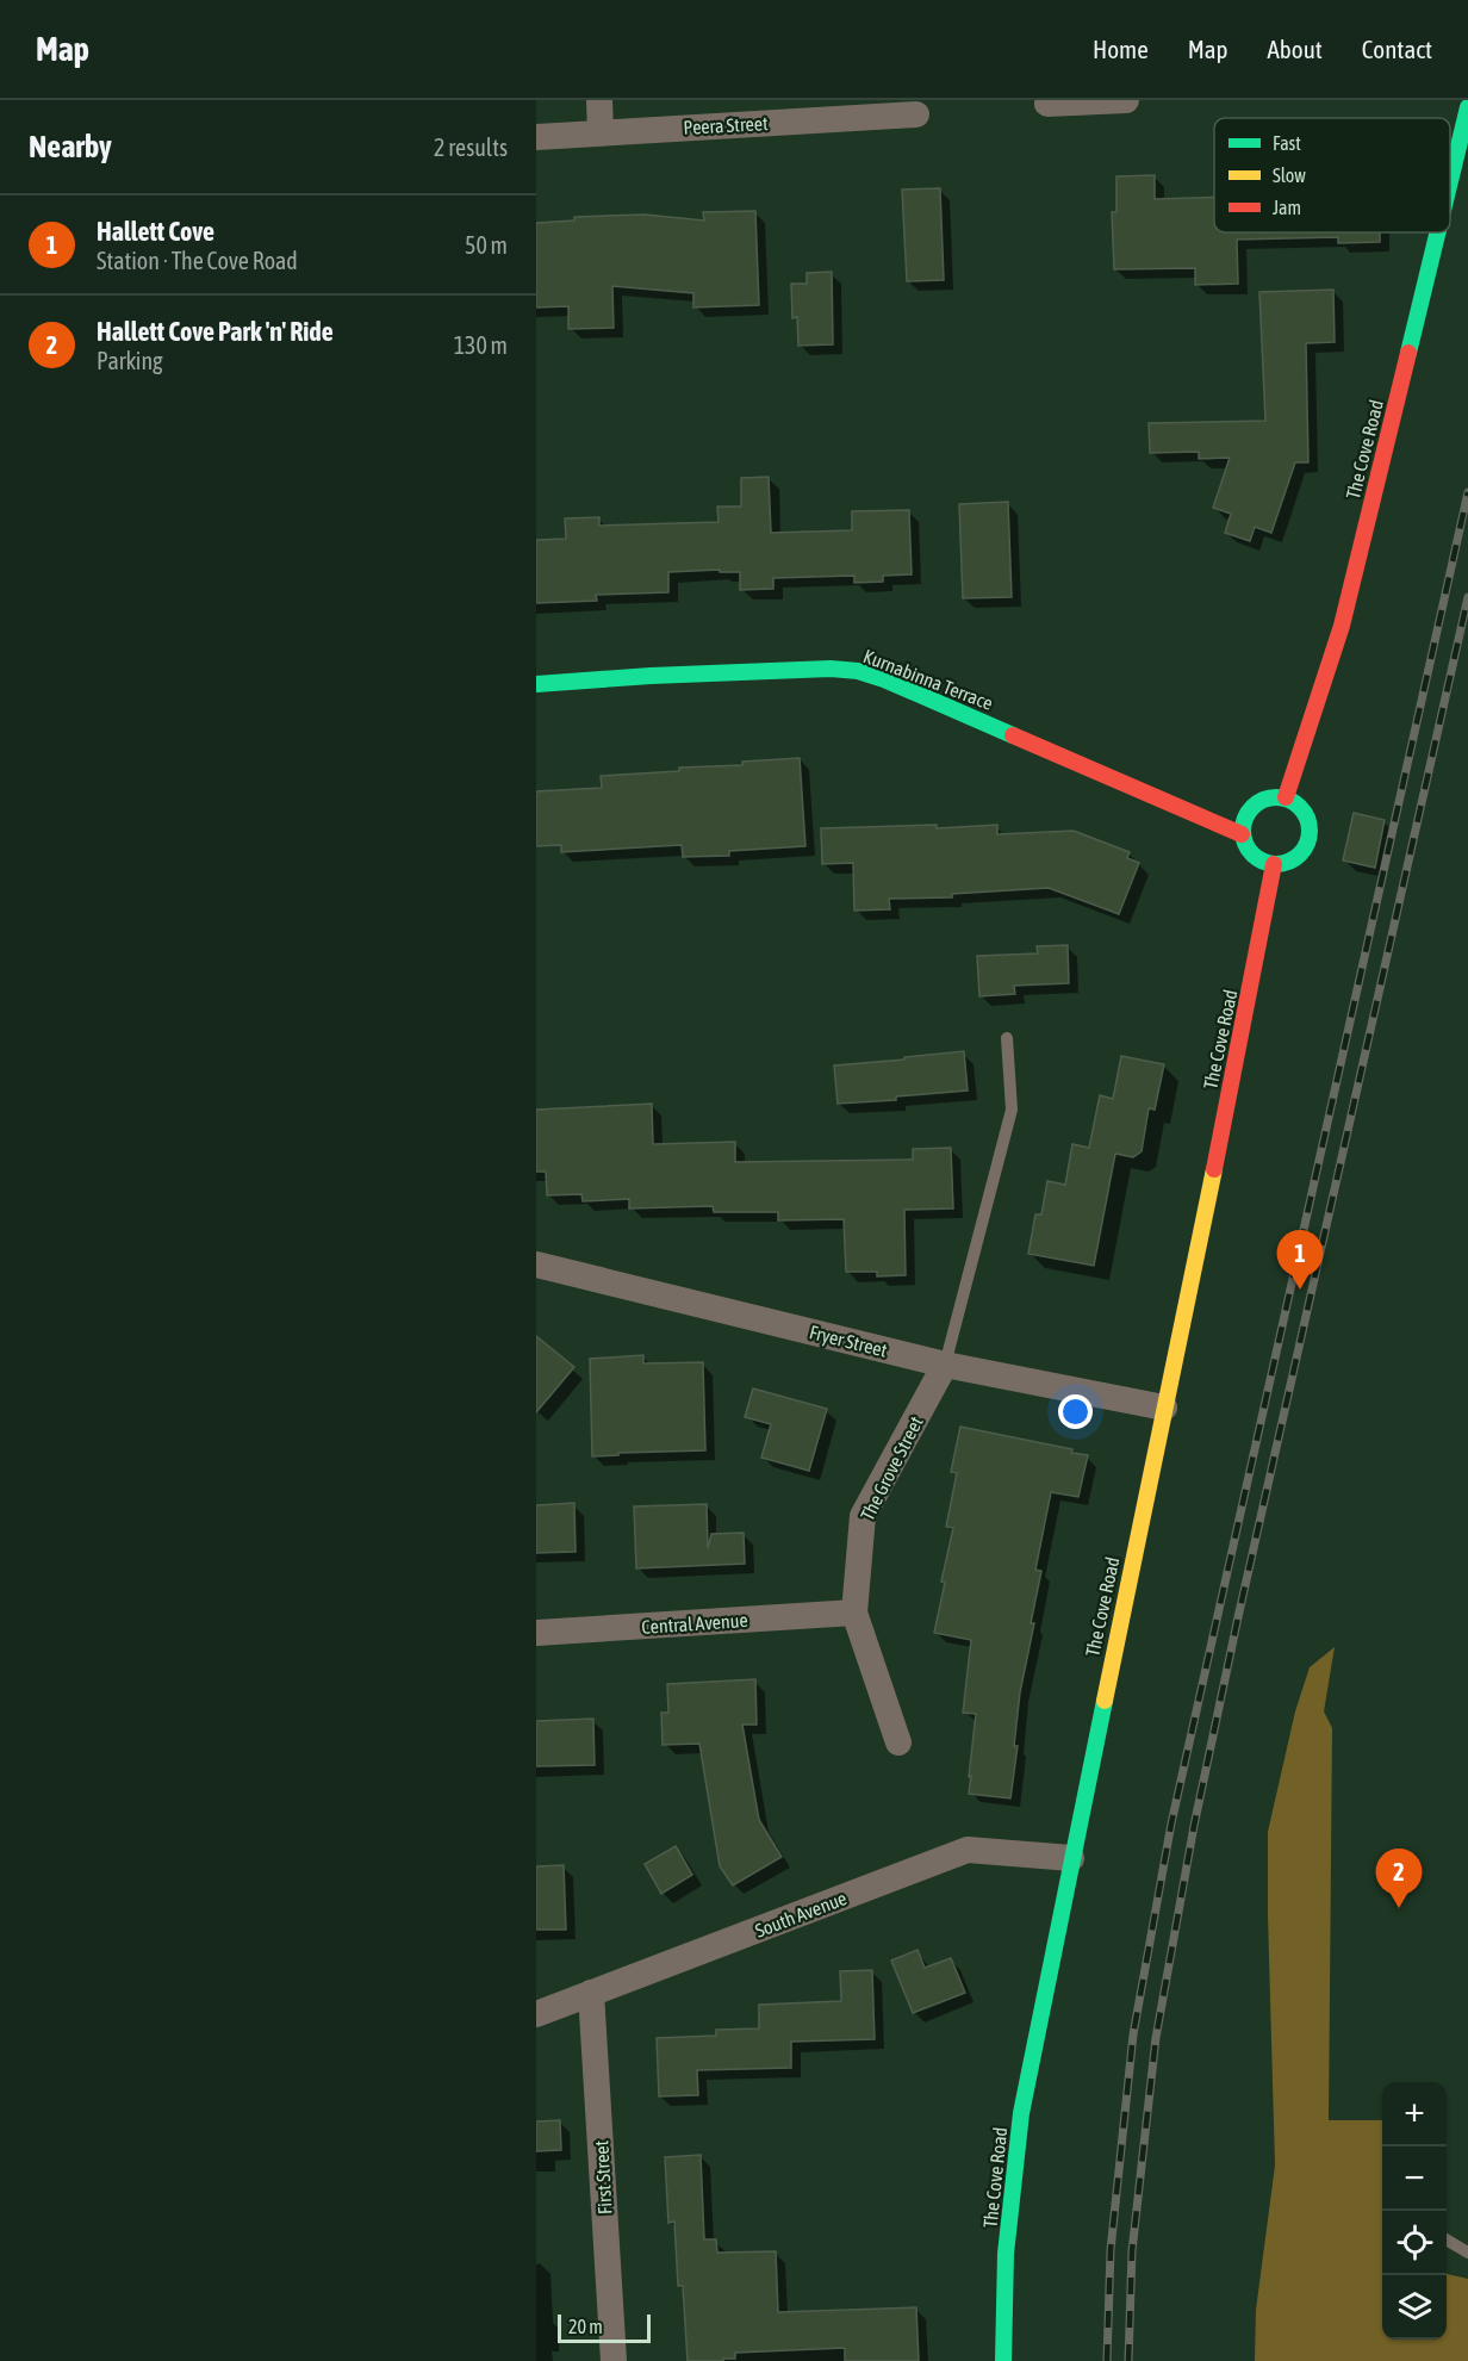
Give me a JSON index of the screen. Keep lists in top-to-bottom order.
{
  "streets": {
    "street": [
      "Peera Street",
      "The Cove Road",
      "Kurnabinna Terrace",
      "Fryer Street",
      "The Grove Street",
      "Central Avenue",
      "South Avenue",
      "First Street"
    ]
  },
  "crossings": [
    ["The Cove Road", "Kurnabinna Terrace"],
    ["The Cove Road", "Fryer Street"],
    ["The Cove Road", "South Avenue"],
    ["Fryer Street", "The Grove Street"],
    ["The Grove Street", "Central Avenue"],
    ["South Avenue", "First Street"]
  ],
  "legend": ["Fast", "Slow", "Jam"],
  "scale_bar": "20 m",
  "page": {
    "header": "Map",
    "nav": [
      "Home",
      "Map",
      "About",
      "Contact"
    ],
    "heading": ["Nearby", "2 results"],
    "list": [
      {
        "mark": "1",
        "name": "Hallett Cove",
        "note": "Station · The Cove Road",
        "value": "50 m"
      },
      {
        "mark": "2",
        "name": "Hallett Cove Park 'n' Ride",
        "note": "Parking",
        "value": "130 m"
      }
    ],
    "pins": ["1", "2"],
    "map_buttons": ["+", "−"],
    "scale": "20 m"
  }
}
